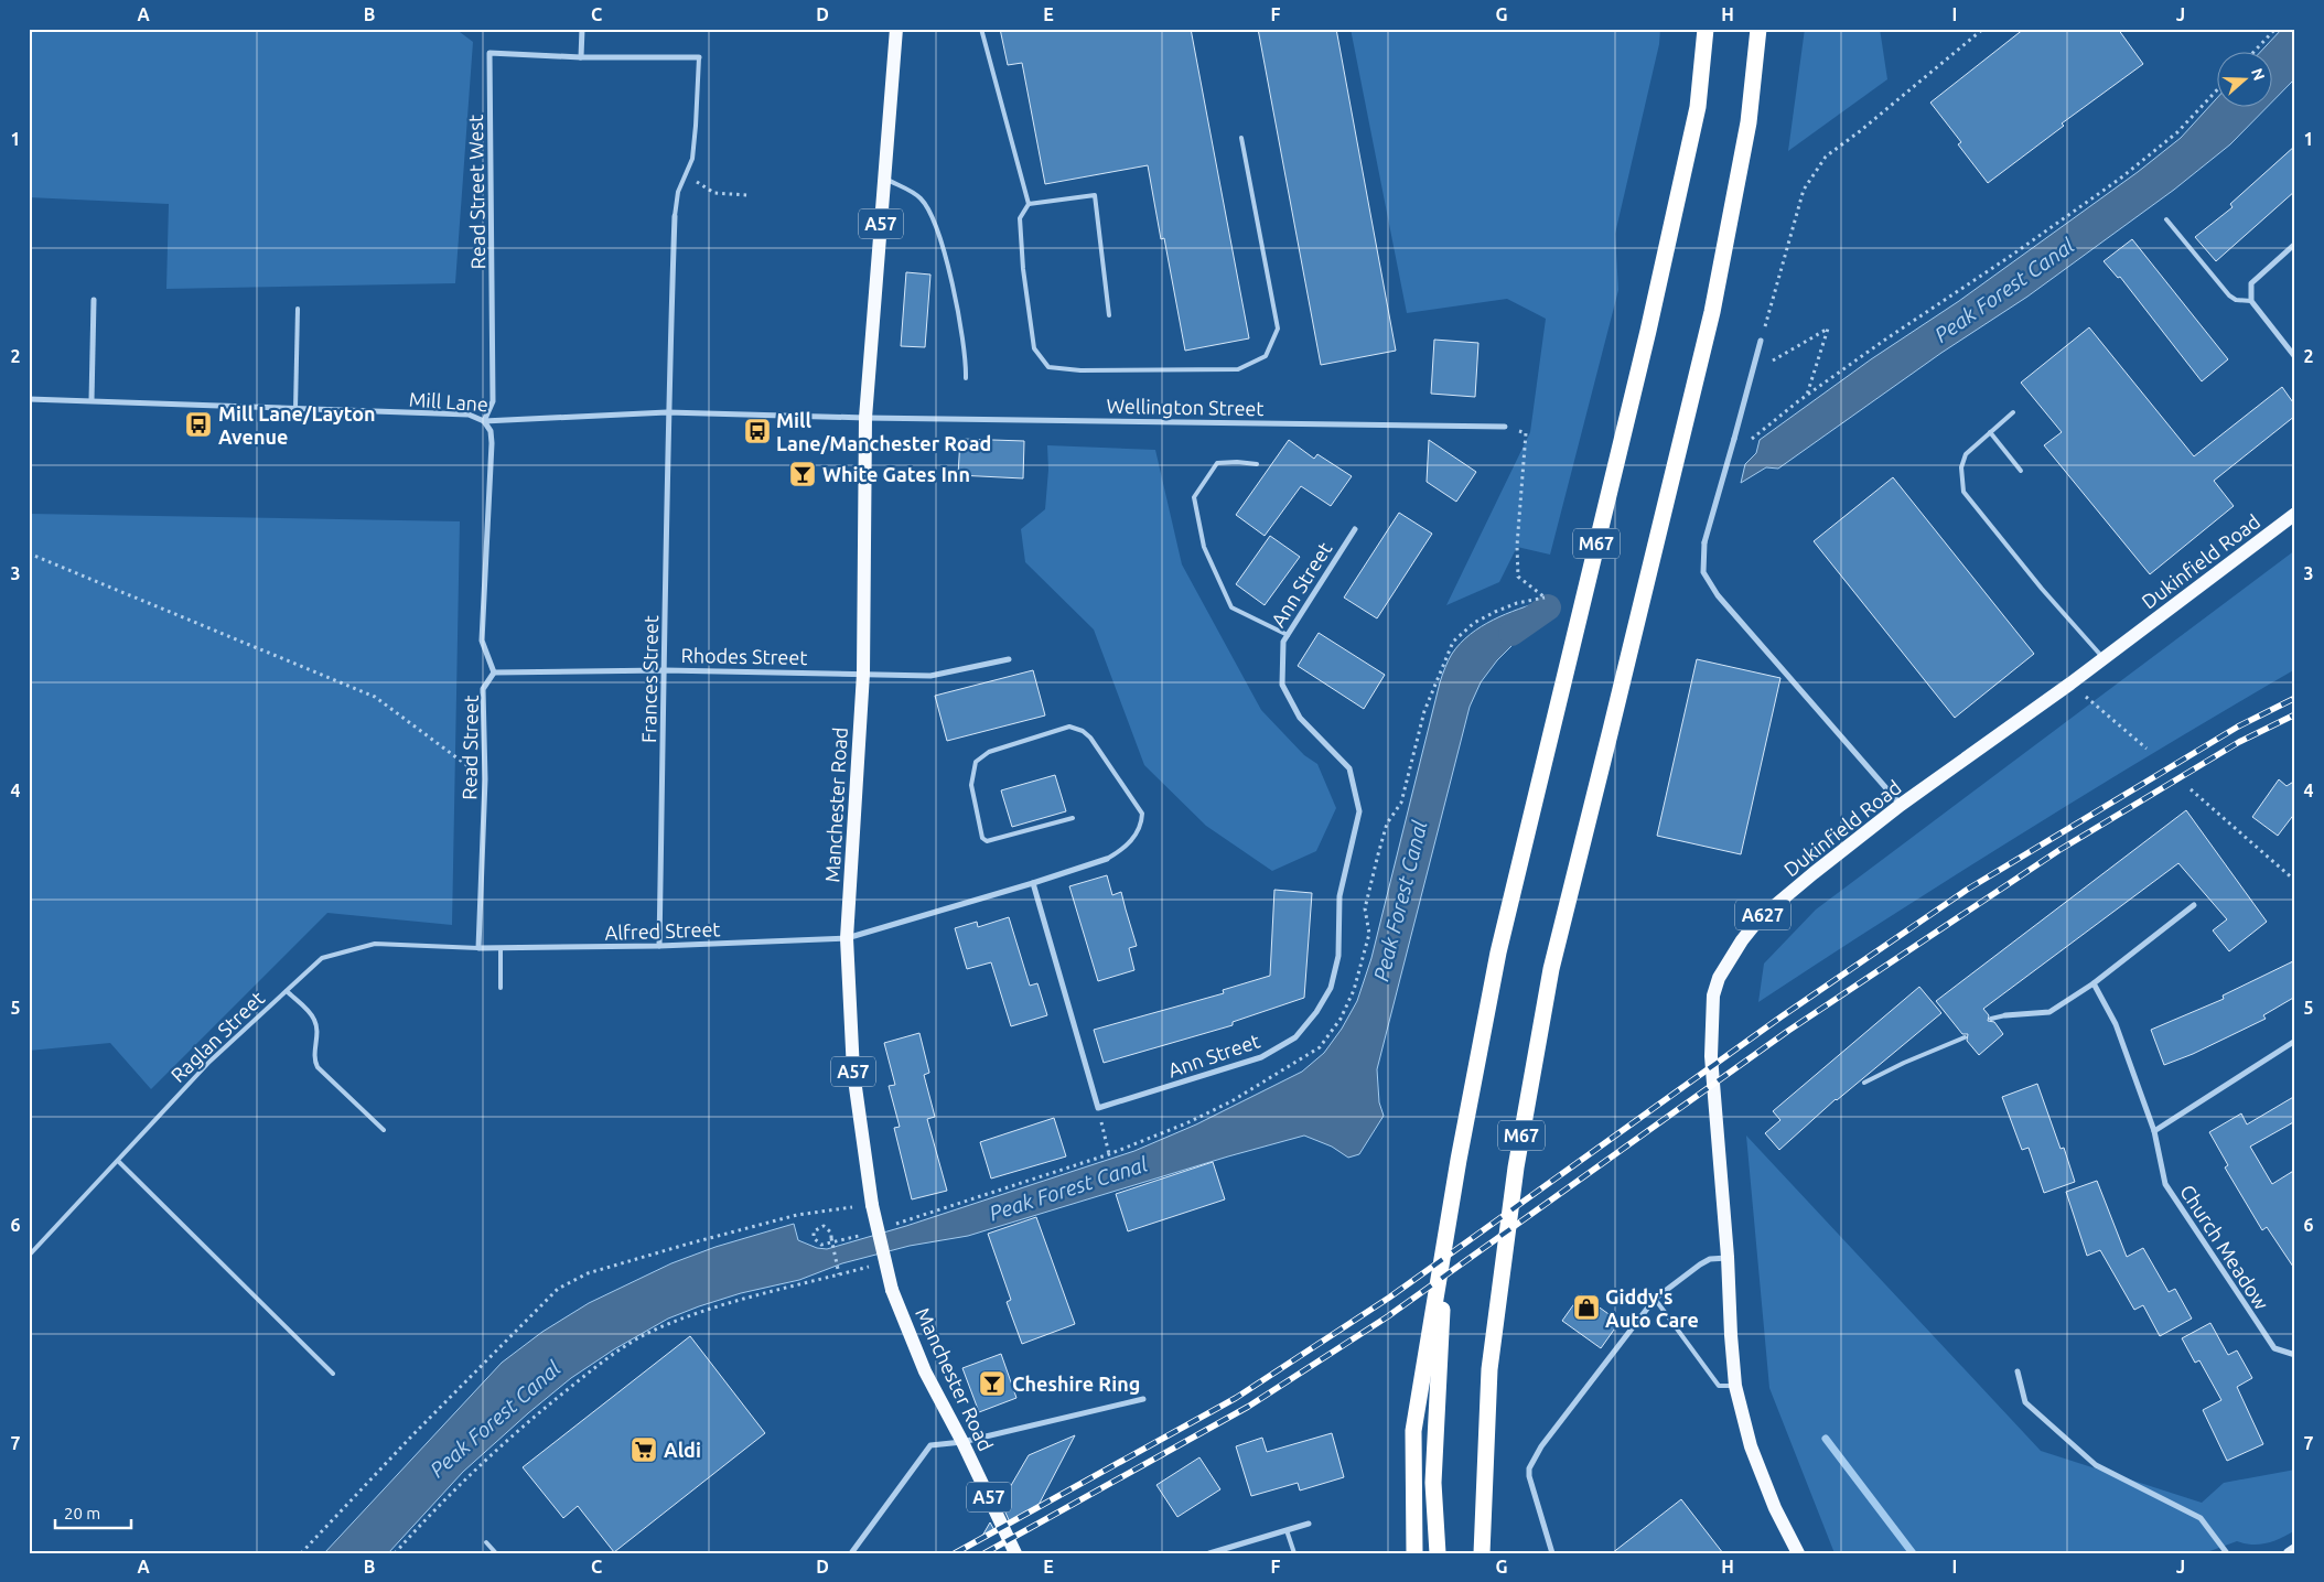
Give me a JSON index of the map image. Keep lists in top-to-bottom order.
{
  "streets": {
    "highway": ["M67"],
    "main road": [
      "A57",
      "Dukinfield Road",
      "Manchester Road",
      "A627"
    ],
    "street": [
      "Read Street West",
      "Mill Lane",
      "Wellington Street",
      "Ann Street",
      "Rhodes Street",
      "Frances Street",
      "Read Street",
      "Alfred Street",
      "Church Meadow"
    ],
    "lane": ["Raglan Street"]
  },
  "crossings": [
    ["Read Street West", "Mill Lane"],
    ["Read Street West", "Read Street"],
    ["Mill Lane", "Wellington Street"],
    ["Mill Lane", "Frances Street"],
    ["Mill Lane", "Read Street"],
    ["Mill Lane", "Manchester Road"],
    ["Wellington Street", "Manchester Road"],
    ["Rhodes Street", "Frances Street"],
    ["Rhodes Street", "Read Street"],
    ["Rhodes Street", "Manchester Road"],
    ["Frances Street", "Alfred Street"],
    ["Read Street", "Alfred Street"],
    ["Read Street", "Raglan Street"],
    ["Manchester Road", "Alfred Street"],
    ["Alfred Street", "Raglan Street"]
  ],
  "water": ["Peak Forest Canal"],
  "places": {
    "bus stop": ["Mill Lane/Layton Avenue", "Mill Lane/Manchester Road"],
    "bar": ["White Gates Inn", "Cheshire Ring"],
    "shop": ["Giddy's Auto Care"],
    "supermarket": ["Aldi"]
  },
  "scale_bar": "20 m",
  "north": "right",
  "grid": {
    "columns": [
      "A",
      "B",
      "C",
      "D",
      "E",
      "F",
      "G",
      "H",
      "I",
      "J"
    ],
    "rows": [
      "1",
      "2",
      "3",
      "4",
      "5",
      "6",
      "7"
    ]
  }
}
